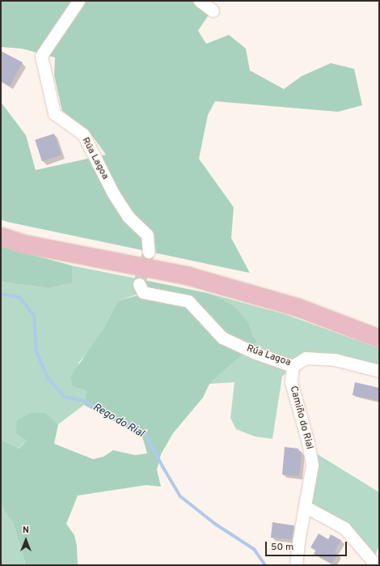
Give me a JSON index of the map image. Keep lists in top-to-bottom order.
{
  "streets": {
    "street": ["Rúa Lagoa", "Camiño do Rial"]
  },
  "crossings": [
    ["Rúa Lagoa", "Camiño do Rial"]
  ],
  "water": ["Rego do Rial"],
  "scale_bar": "50 m",
  "north": "top"
}
